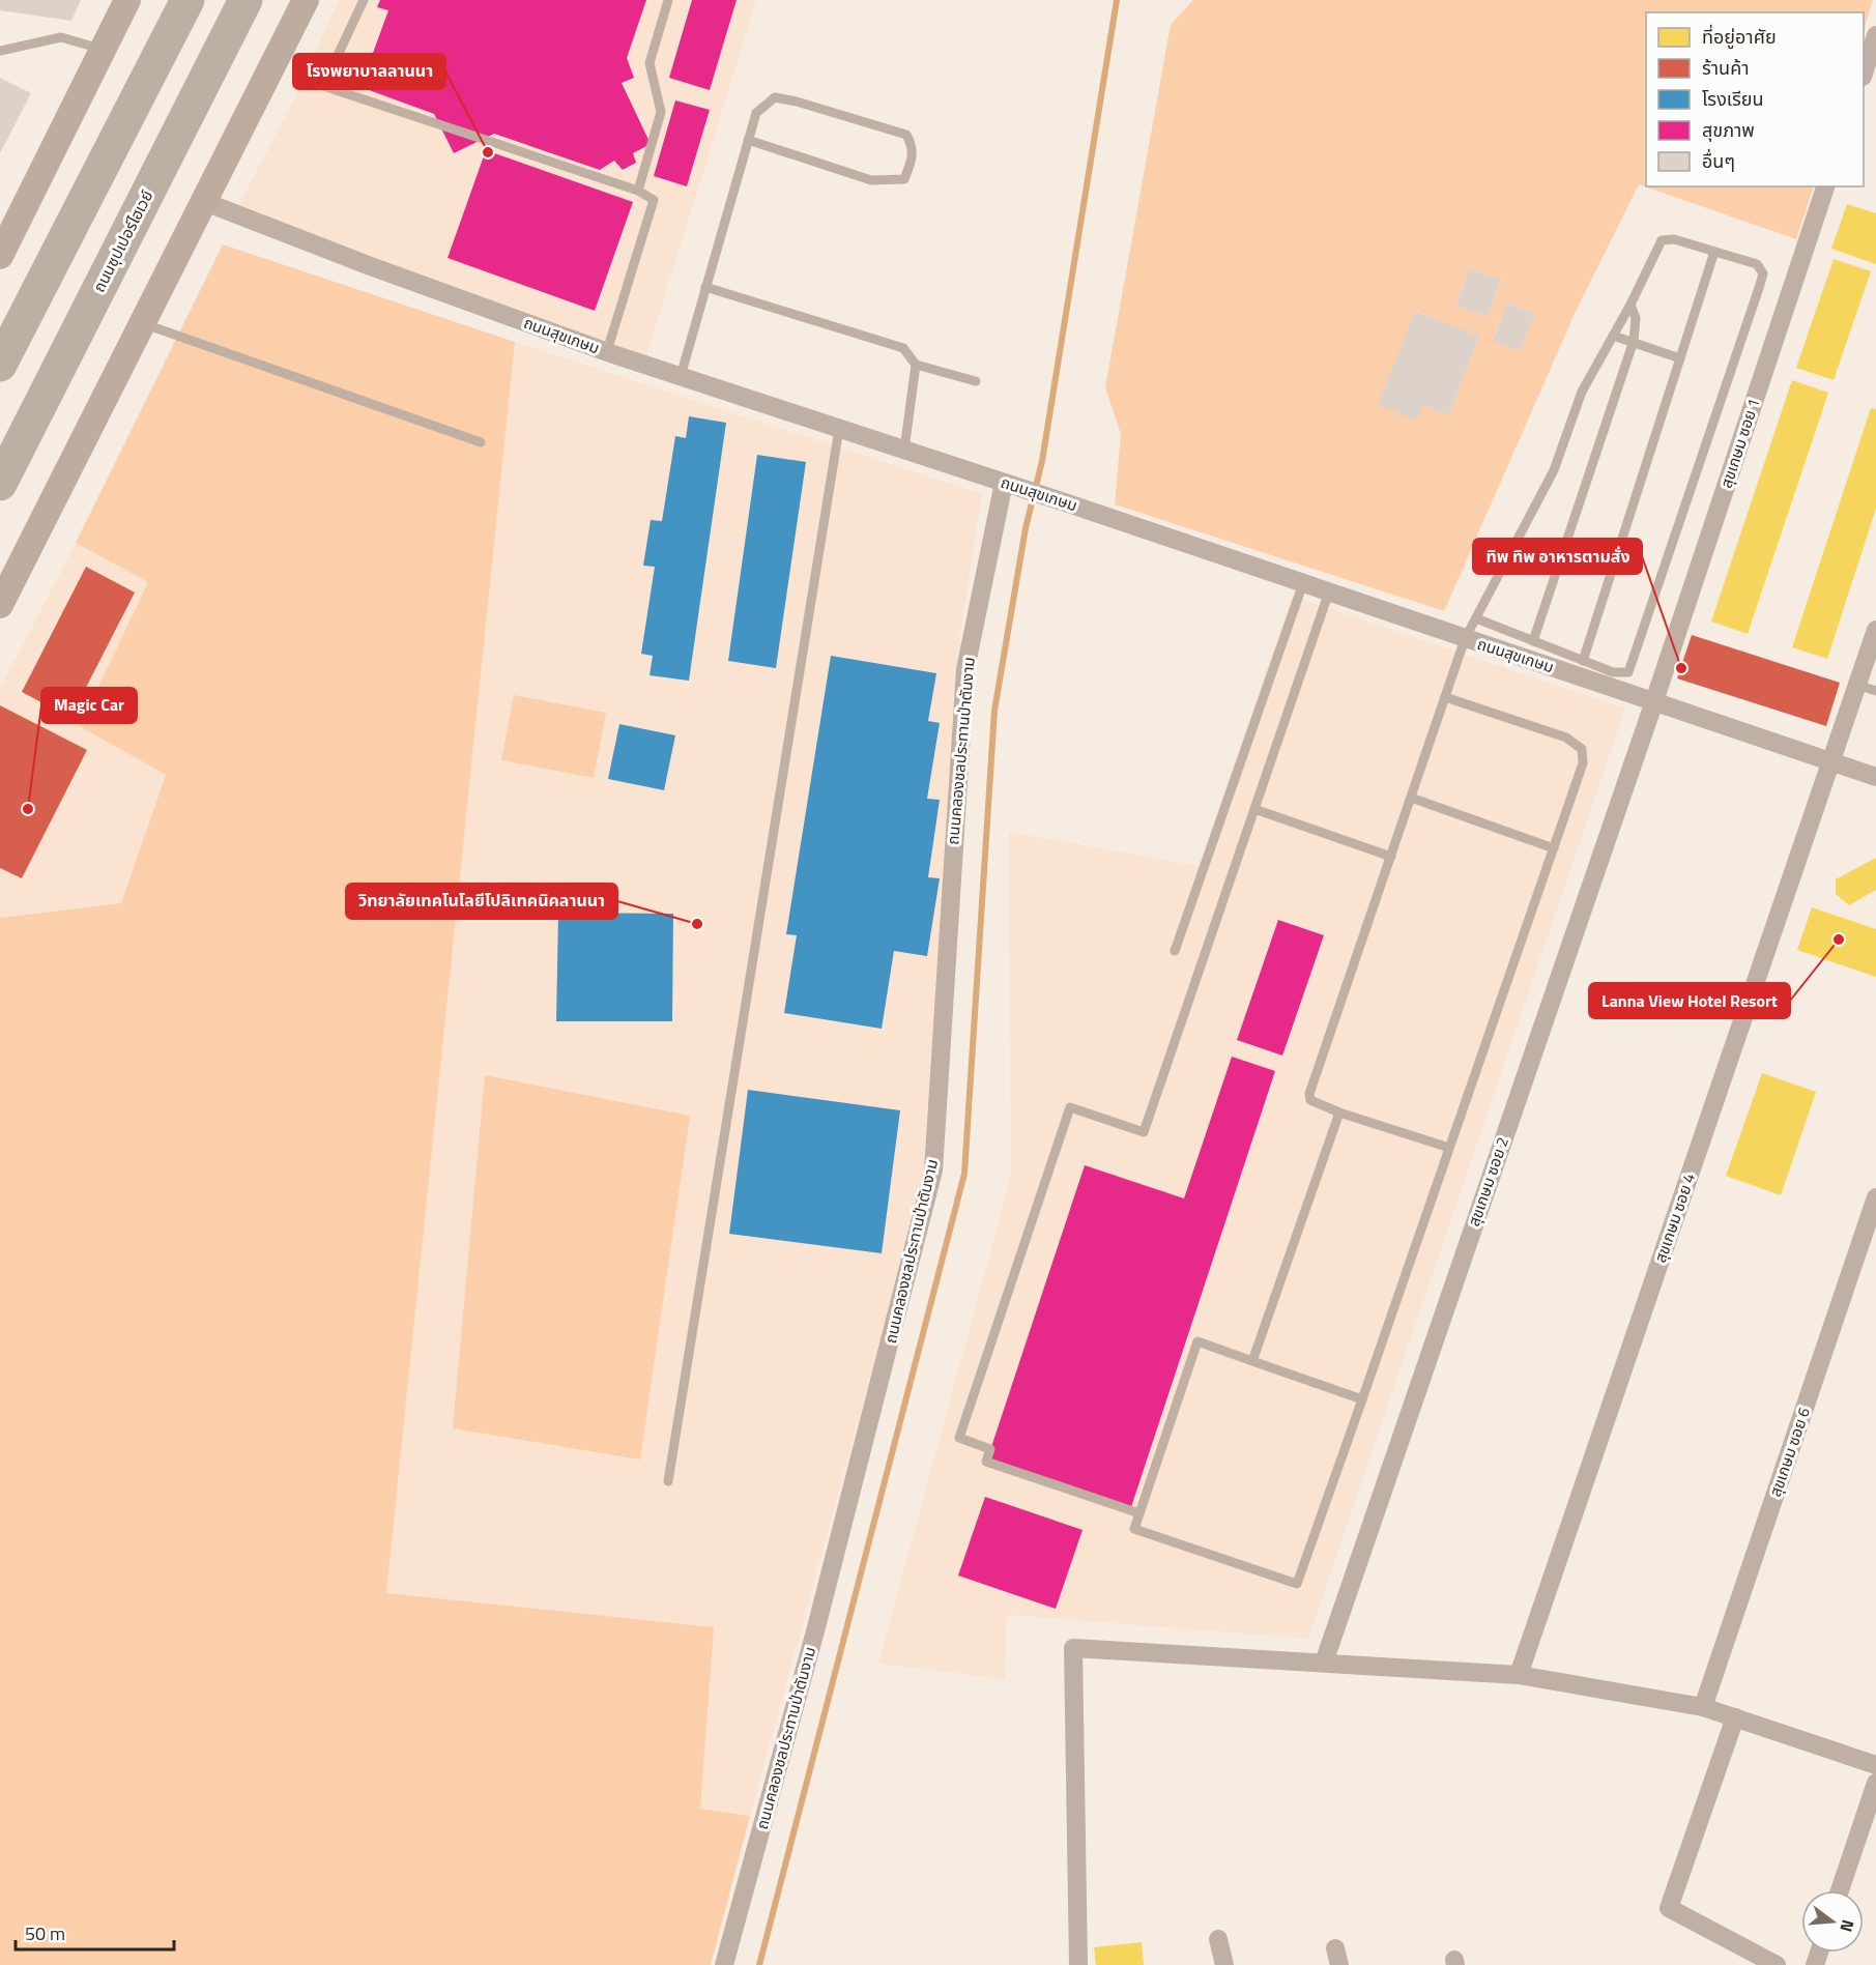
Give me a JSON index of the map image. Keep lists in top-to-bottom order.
{
  "streets": {
    "highway": ["ถนนซุปเปอร์ไฮเวย์"],
    "street": [
      "ถนนสุขเกษม",
      "สุขเกษม ซอย 1",
      "ถนนคลองชลประทานป่าตันงาม",
      "สุขเกษม ซอย 2",
      "สุขเกษม ซอย 4",
      "สุขเกษม ซอย 6"
    ]
  },
  "crossings": [
    ["ถนนสุขเกษม", "สุขเกษม ซอย 1"],
    ["ถนนสุขเกษม", "ถนนคลองชลประทานป่าตันงาม"],
    ["ถนนสุขเกษม", "สุขเกษม ซอย 2"],
    ["ถนนสุขเกษม", "สุขเกษม ซอย 4"],
    ["สุขเกษม ซอย 1", "สุขเกษม ซอย 2"]
  ],
  "places": [
    "โรงพยาบาลลานนา",
    "ทิพ ทิพ อาหารตามสั่ง",
    "Magic Car",
    "วิทยาลัยเทคโนโลยีโปลิเทคนิคลานนา",
    "Lanna View Hotel Resort"
  ],
  "legend": [
    "ที่อยู่อาศัย",
    "ร้านค้า",
    "โรงเรียน",
    "สุขภาพ",
    "อื่นๆ"
  ],
  "scale_bar": "50 m",
  "north": "right"
}
